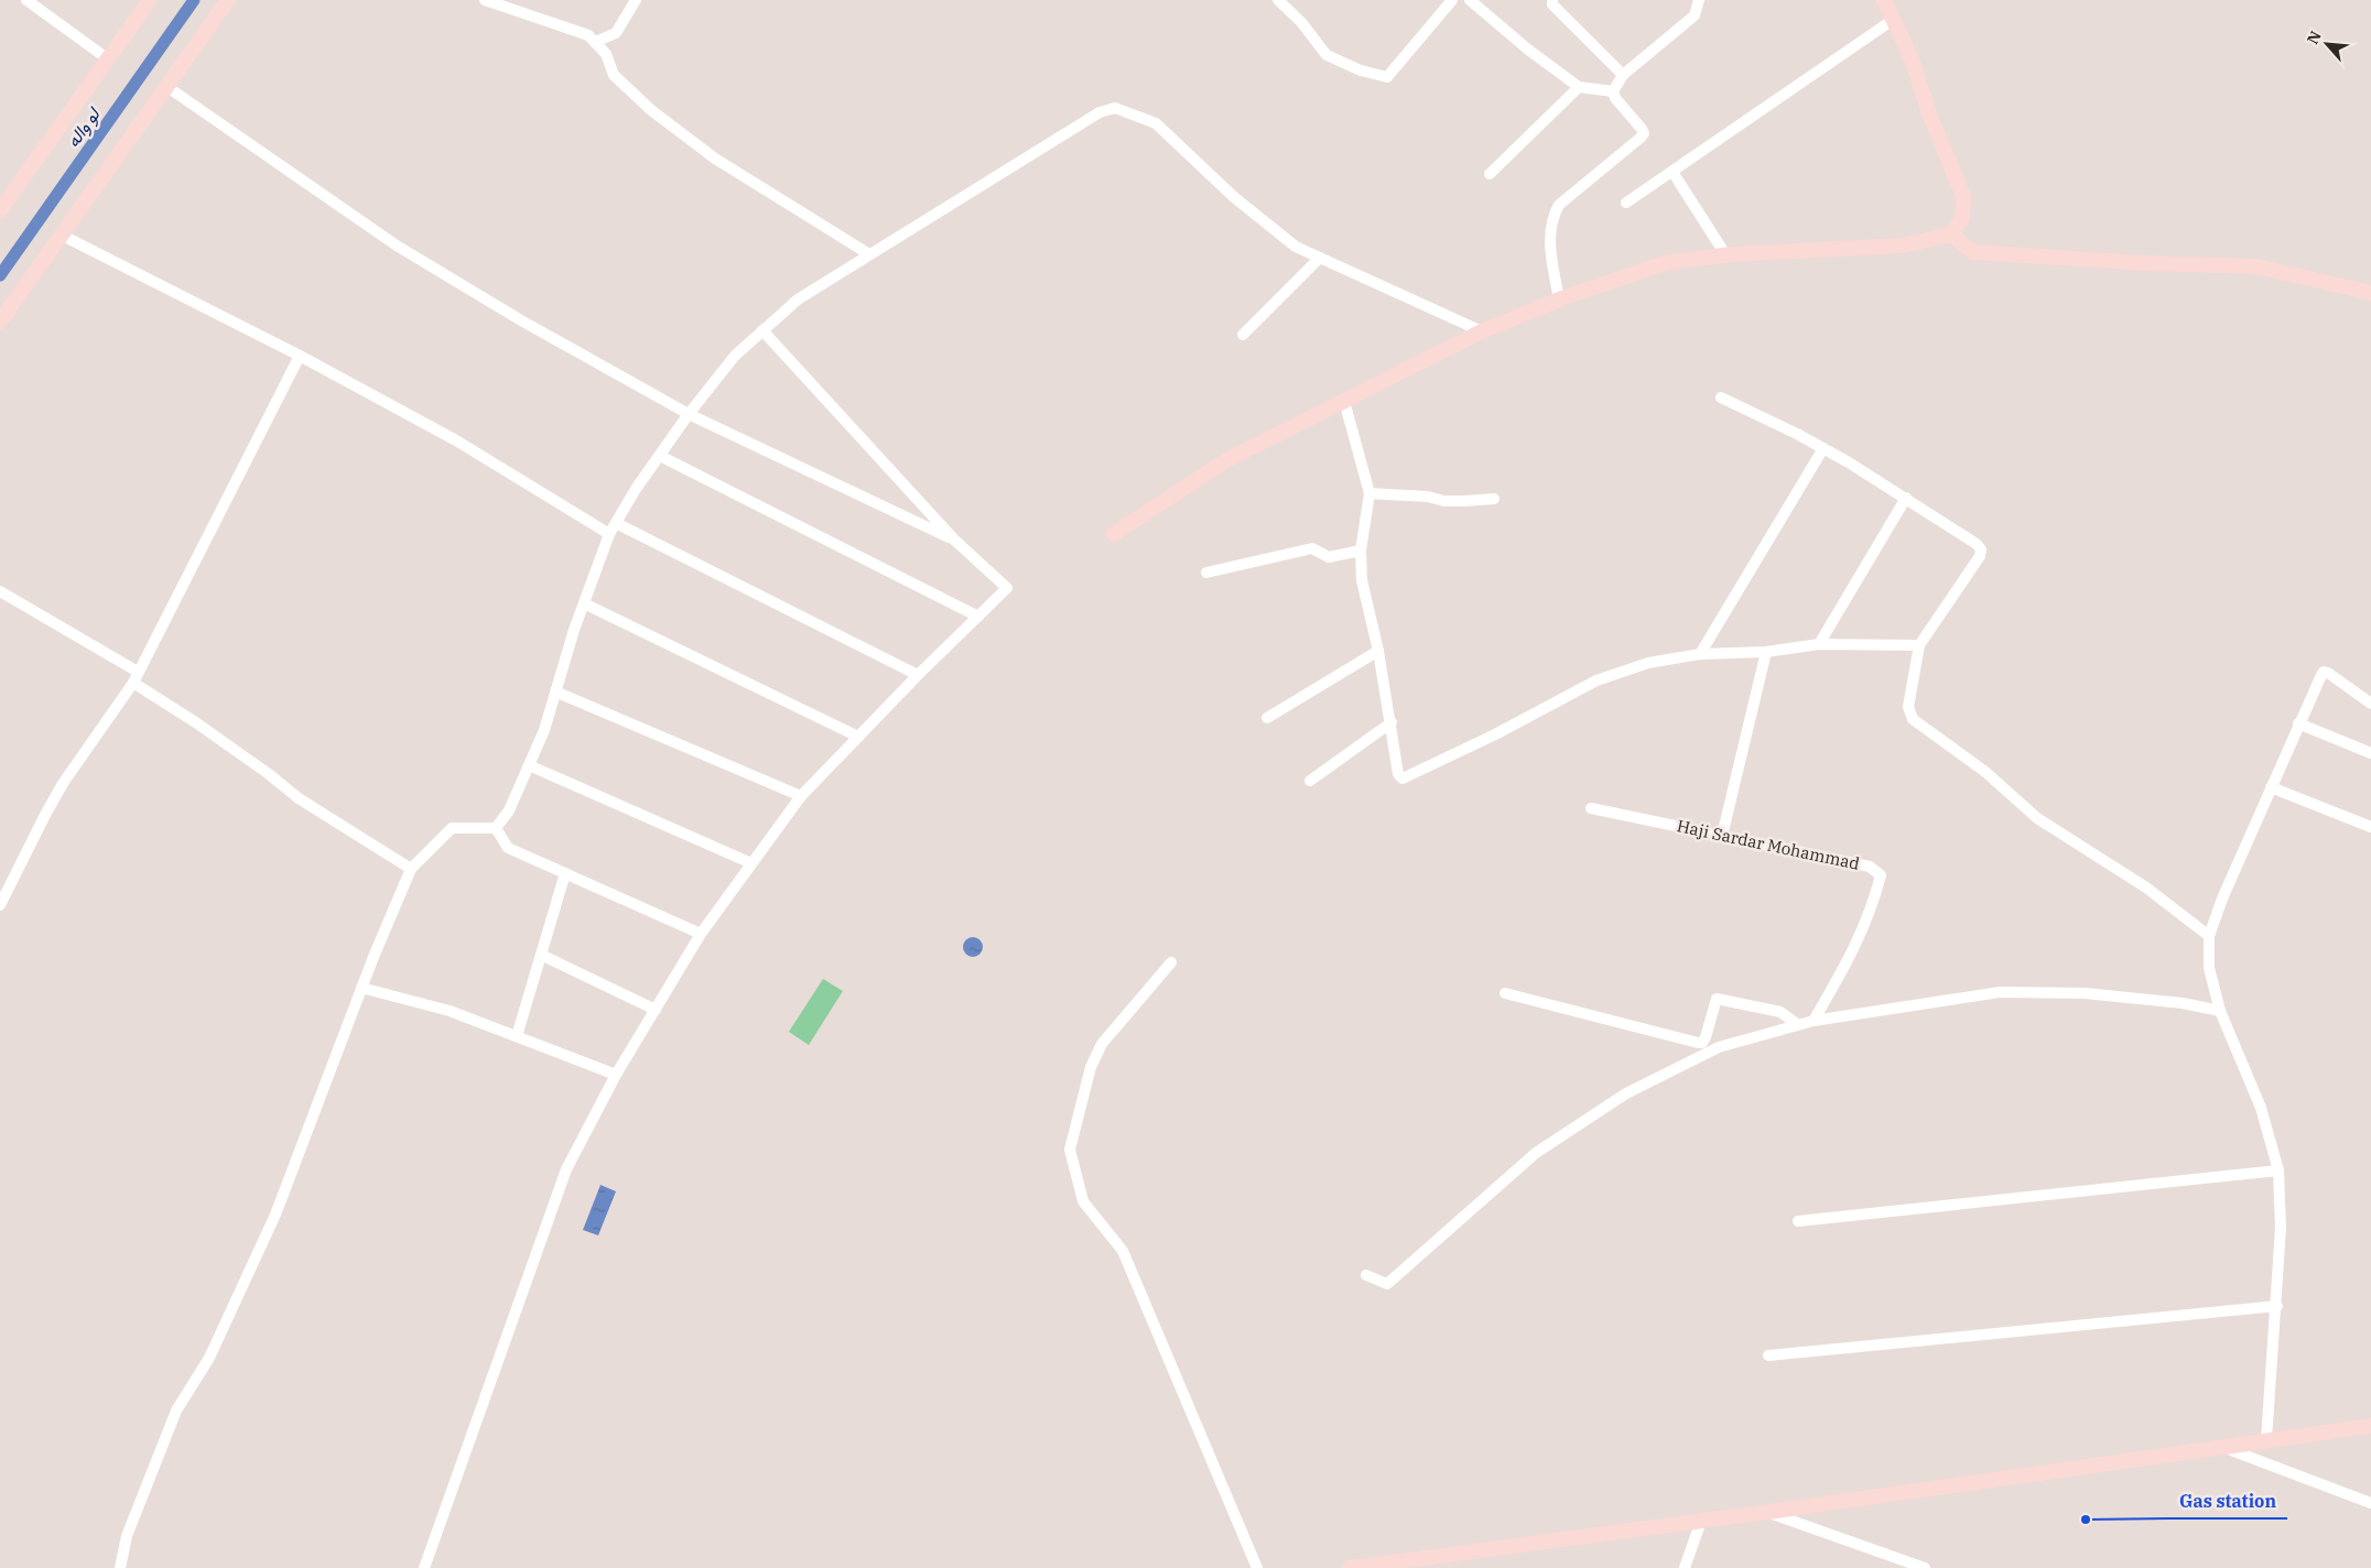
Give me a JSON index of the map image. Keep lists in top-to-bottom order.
{
  "streets": {
    "street": ["Haji Sardar Mohammad"]
  },
  "water": ["لو واله"],
  "places": ["Gas station"],
  "north": "top left"
}
